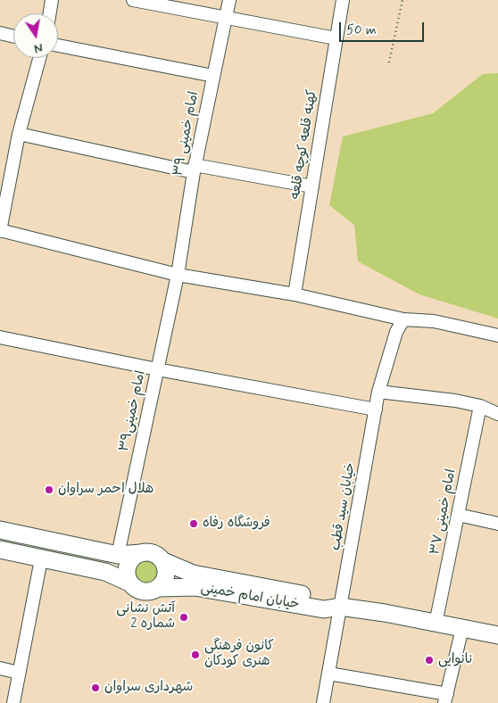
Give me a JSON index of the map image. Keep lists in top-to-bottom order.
{
  "streets": {
    "main road": ["خیابان امام خمینی"],
    "street": [
      "امام خمینی ۳۹",
      "کهنه قلعه کوچه قلعه",
      "امام خمینی۳۹",
      "خیابان سید قطب",
      "امام خمینی ۳۷"
    ]
  },
  "crossings": [
    ["امام خمینی ۳۹", "امام خمینی۳۹"],
    ["خیابان سید قطب", "خیابان امام خمینی"],
    ["امام خمینی ۳۷", "خیابان امام خمینی"]
  ],
  "places": [
    "هلال احمر سراوان",
    "فروشگاه رفاه",
    "آتش نشانی شماره 2",
    "کانون فرهنگی هنری کودکان",
    "نانوایی",
    "شهرداری سراوان"
  ],
  "scale_bar": "50 m",
  "north": "bottom"
}
